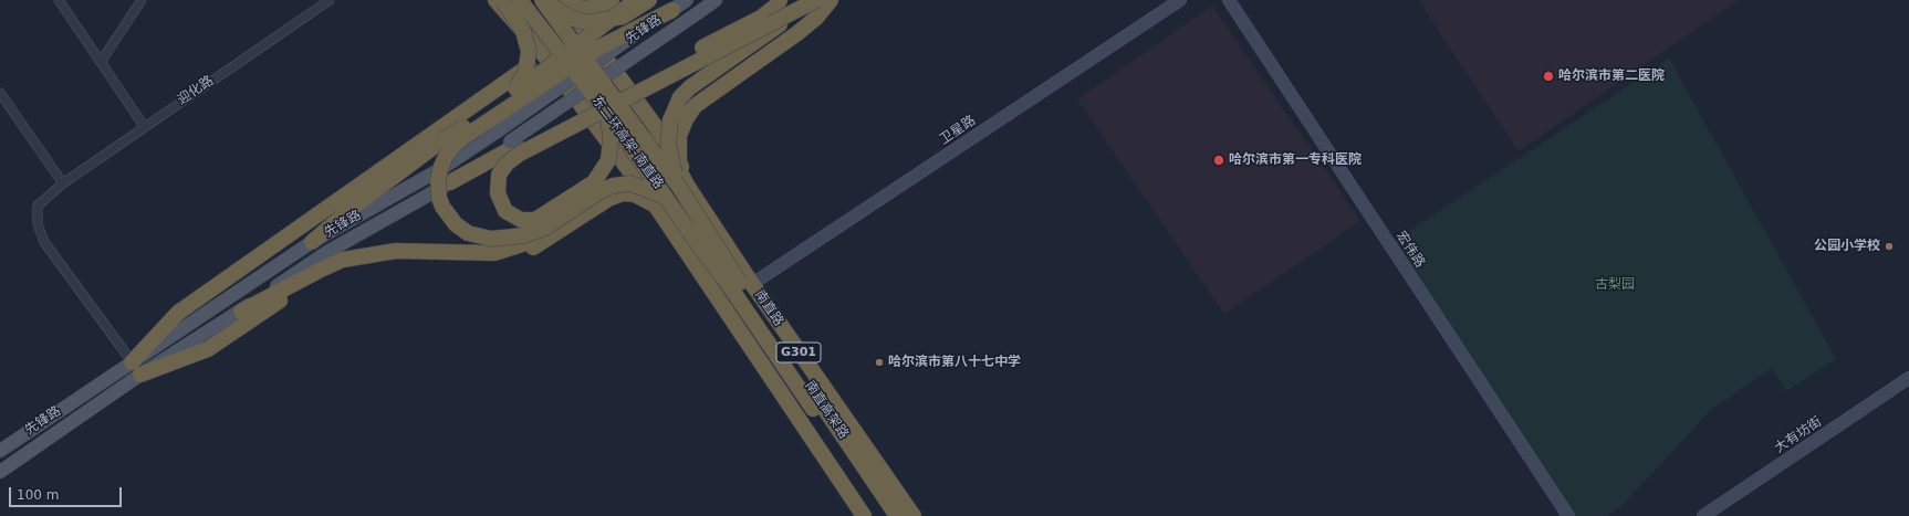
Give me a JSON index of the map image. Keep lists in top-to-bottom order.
{
  "streets": {
    "highway": [
      "东二环高架-南直路",
      "南直路",
      "G301",
      "南直高架路"
    ],
    "main road": [
      "先锋路",
      "卫星路",
      "宏伟路",
      "大有坊街"
    ],
    "street": ["迎化路"]
  },
  "crossings": [
    ["先锋路", "迎化路"],
    ["卫星路", "东二环高架-南直路"],
    ["卫星路", "南直路"],
    ["卫星路", "南直高架路"],
    ["东二环高架-南直路", "南直路"],
    ["东二环高架-南直路", "G301"],
    ["东二环高架-南直路", "南直高架路"],
    ["南直路", "南直高架路"]
  ],
  "parks": ["古梨园"],
  "places": [
    "哈尔滨市第二医院",
    "哈尔滨市第一专科医院",
    "公园小学校",
    "哈尔滨市第八十七中学"
  ],
  "scale_bar": "100 m"
}
